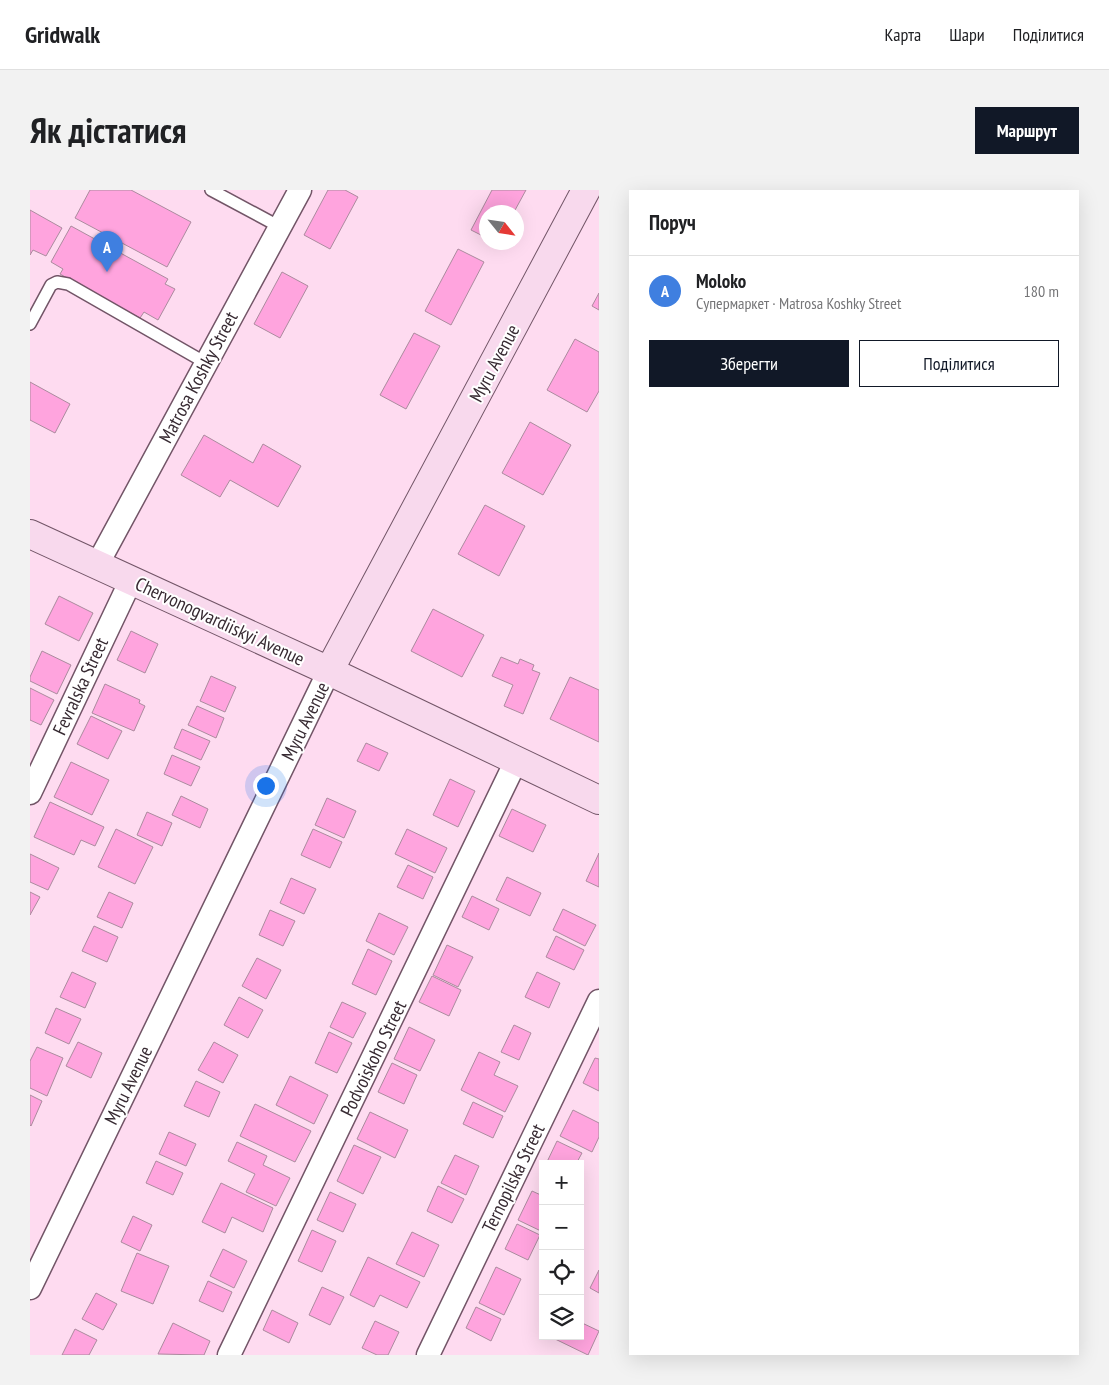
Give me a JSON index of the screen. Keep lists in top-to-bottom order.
{
  "streets": {
    "main road": ["Myru Avenue", "Chervonogvardiiskyi Avenue"],
    "street": [
      "Matrosa Koshky Street",
      "Fevralska Street",
      "Podvoiskoho Street",
      "Ternopilska Street"
    ]
  },
  "crossings": [
    ["Myru Avenue", "Chervonogvardiiskyi Avenue"],
    ["Matrosa Koshky Street", "Chervonogvardiiskyi Avenue"],
    ["Chervonogvardiiskyi Avenue", "Fevralska Street"],
    ["Chervonogvardiiskyi Avenue", "Podvoiskoho Street"]
  ],
  "north": "bottom right",
  "page": {
    "header": "Gridwalk",
    "nav": ["Карта", "Шари", "Поділитися"],
    "title": "Як дістатися",
    "buttons": [
      "Маршрут",
      ["Зберегти", "Поділитися"]
    ],
    "heading": "Поруч",
    "pins": "A",
    "list": [
      {
        "mark": "A",
        "name": "Moloko",
        "note": "Супермаркет · Matrosa Koshky Street",
        "value": "180 m"
      }
    ],
    "map_buttons": ["+", "−"]
  }
}
